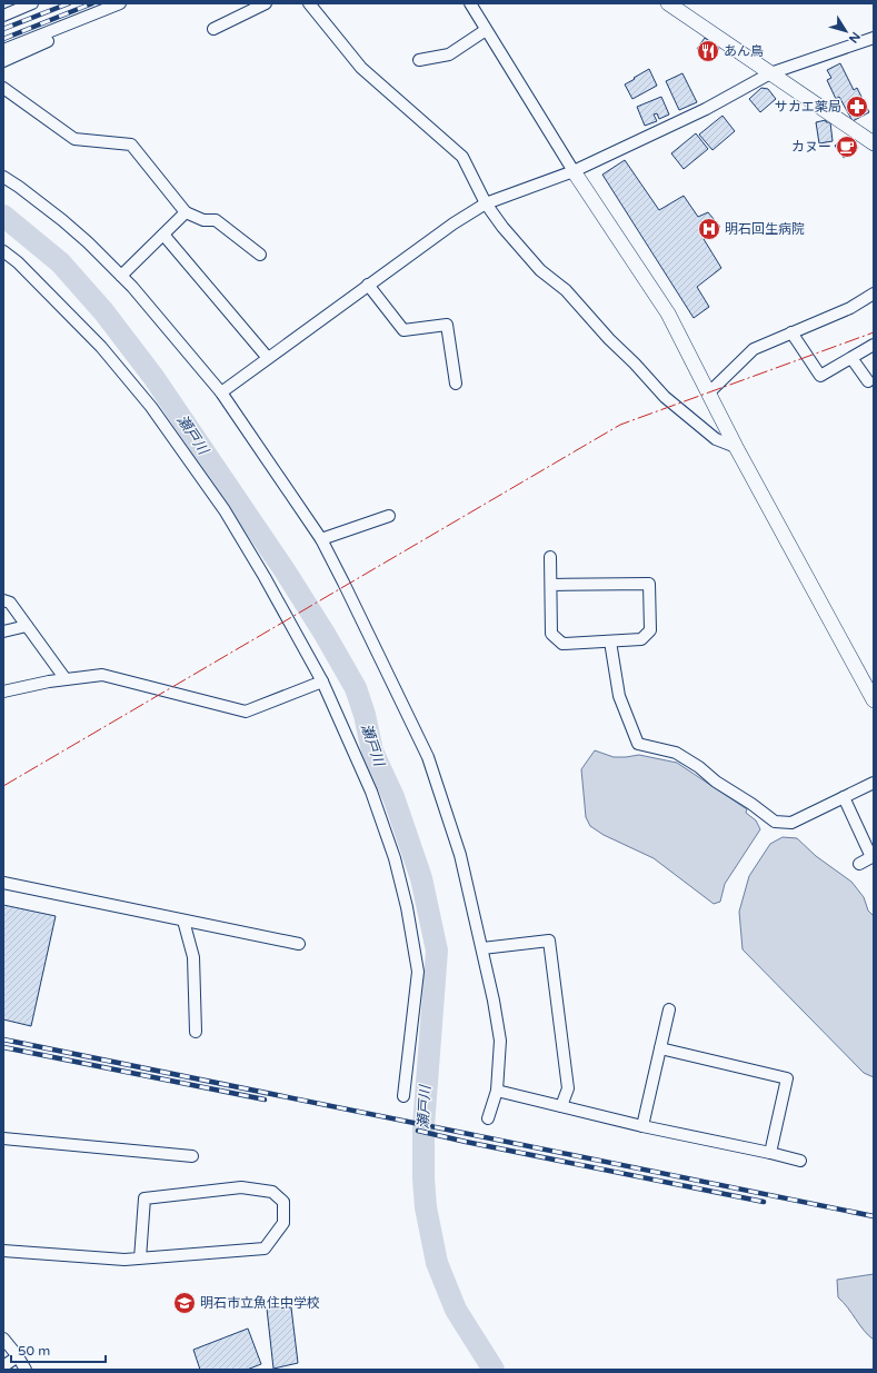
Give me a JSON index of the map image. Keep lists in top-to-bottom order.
{
  "water": ["瀬戸川"],
  "places": {
    "restaurant": ["あん鳥"],
    "pharmacy": ["サカエ薬局"],
    "cafe": ["カヌー"],
    "hospital": ["明石回生病院"],
    "school or university": ["明石市立魚住中学校"]
  },
  "scale_bar": "50 m",
  "north": "bottom right"
}
